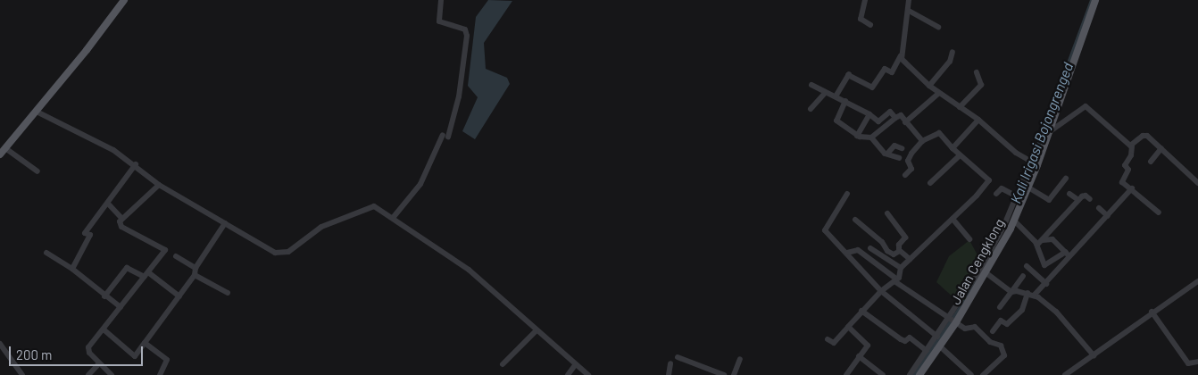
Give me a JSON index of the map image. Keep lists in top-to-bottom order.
{
  "streets": {
    "main road": ["Jalan Cengklong"]
  },
  "water": ["Kali Irigasi Bojongrenged"],
  "scale_bar": "200 m"
}
